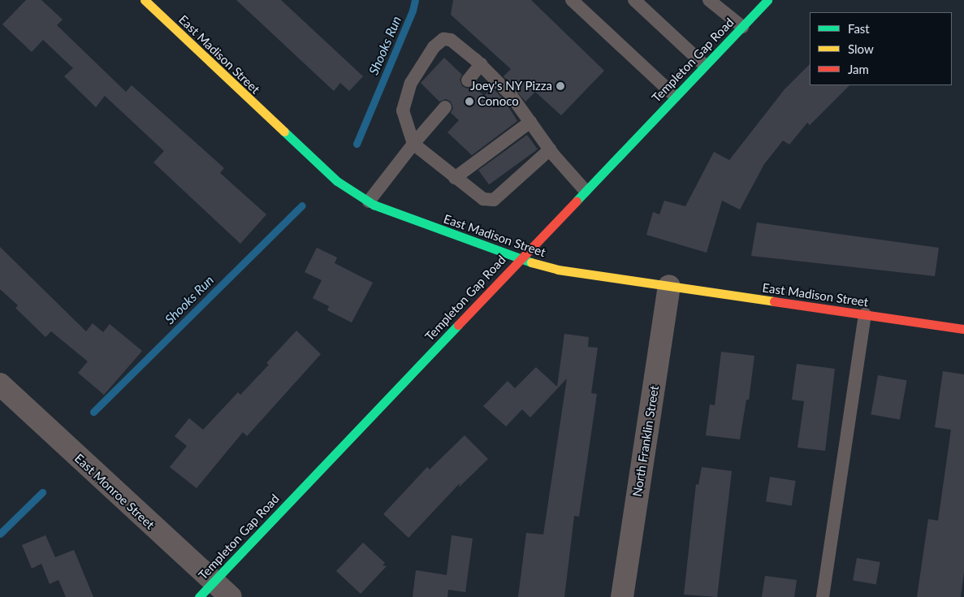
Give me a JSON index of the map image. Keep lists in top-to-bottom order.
{
  "streets": {
    "street": [
      "East Madison Street",
      "Templeton Gap Road",
      "North Franklin Street",
      "East Monroe Street"
    ]
  },
  "crossings": [
    ["East Madison Street", "Templeton Gap Road"],
    ["East Madison Street", "North Franklin Street"],
    ["Templeton Gap Road", "East Monroe Street"]
  ],
  "water": ["Shooks Run"],
  "places": ["Joey's NY Pizza", "Conoco"],
  "legend": ["Fast", "Slow", "Jam"]
}
